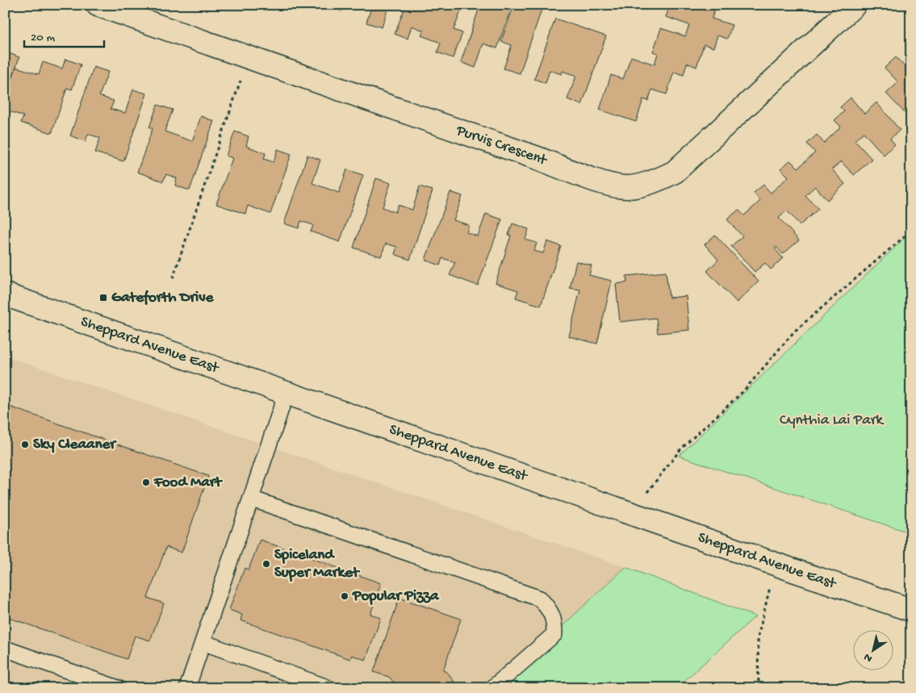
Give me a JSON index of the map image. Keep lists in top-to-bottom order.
{
  "streets": {
    "main road": ["Purvis Crescent", "Sheppard Avenue East"]
  },
  "parks": ["Cynthia Lai Park"],
  "places": {
    "transit": ["Gateforth Drive"],
    "other": [
      "Sky Cleaaner",
      "Food Mart",
      "Spiceland Super Market",
      "Popular Pizza"
    ]
  },
  "scale_bar": "20 m",
  "north": "bottom left"
}
